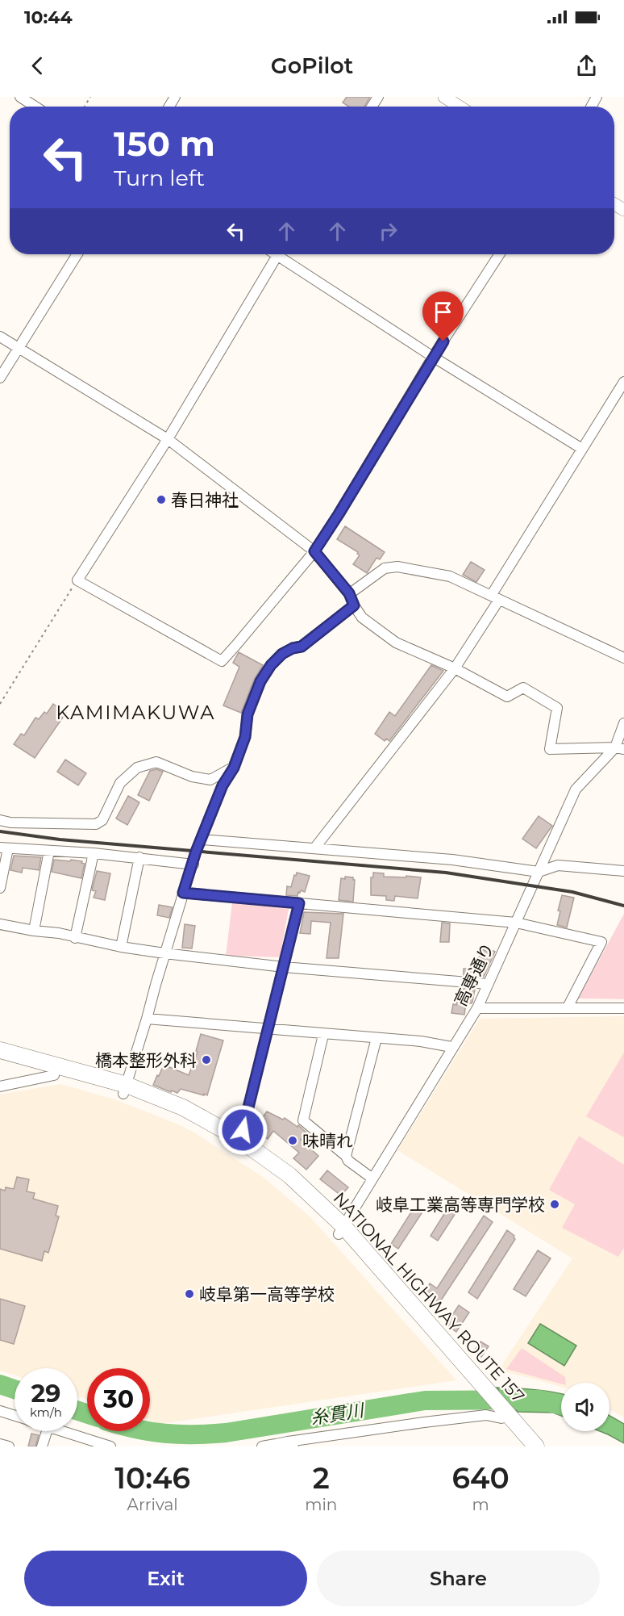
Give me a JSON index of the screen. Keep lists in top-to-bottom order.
{
  "streets": {
    "highway": ["NATIONAL HIGHWAY ROUTE 157"],
    "street": ["高専通り"]
  },
  "crossings": [
    ["高専通り", "NATIONAL HIGHWAY ROUTE 157"]
  ],
  "districts": ["KAMIMAKUWA"],
  "water": ["糸貫川"],
  "places": [
    "春日神社",
    "橋本整形外科",
    "味晴れ",
    "岐阜工業高等専門学校",
    "岐阜第一高等学校"
  ],
  "page": {
    "status": "10:44",
    "header": "GoPilot",
    "turn": ["150 m", "Turn left"],
    "speed": "29 km/h",
    "limit": "30",
    "eta": [
      "10:46",
      "Arrival",
      "2",
      "min",
      "640",
      "m"
    ],
    "buttons": ["Exit", "Share"]
  }
}
